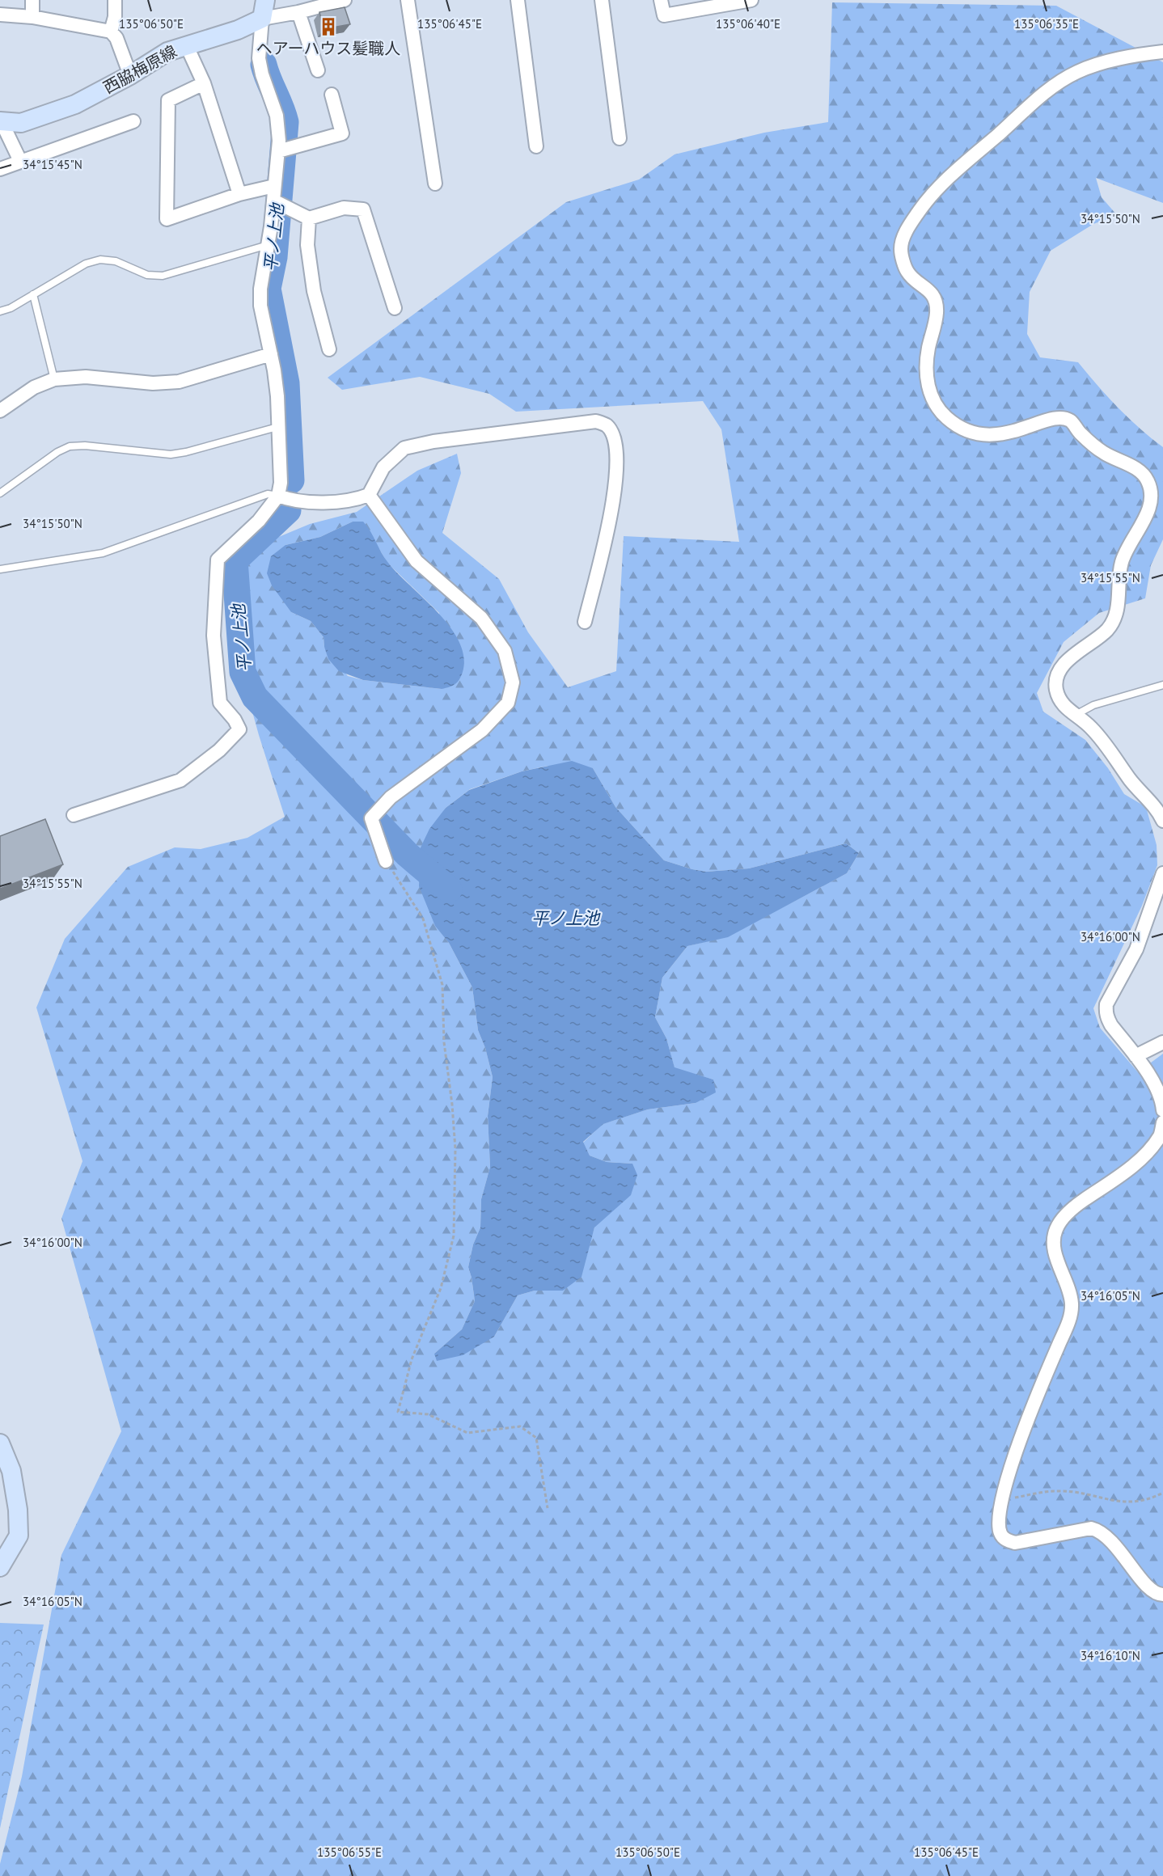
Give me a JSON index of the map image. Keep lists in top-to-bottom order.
{
  "streets": {
    "main road": ["西脇梅原線"]
  },
  "water": ["平ノ上池"],
  "places": {
    "building": ["ヘアーハウス髪職人"]
  },
  "coordinates": [
    "135°06'50\"E",
    "135°06'45\"E",
    "135°06'40\"E",
    "135°06'35\"E",
    "34°15'45\"N",
    "34°15'50\"N",
    "34°15'55\"N",
    "34°16'00\"N",
    "34°16'05\"N",
    "34°16'10\"N",
    "135°06'55\"E"
  ]
}
